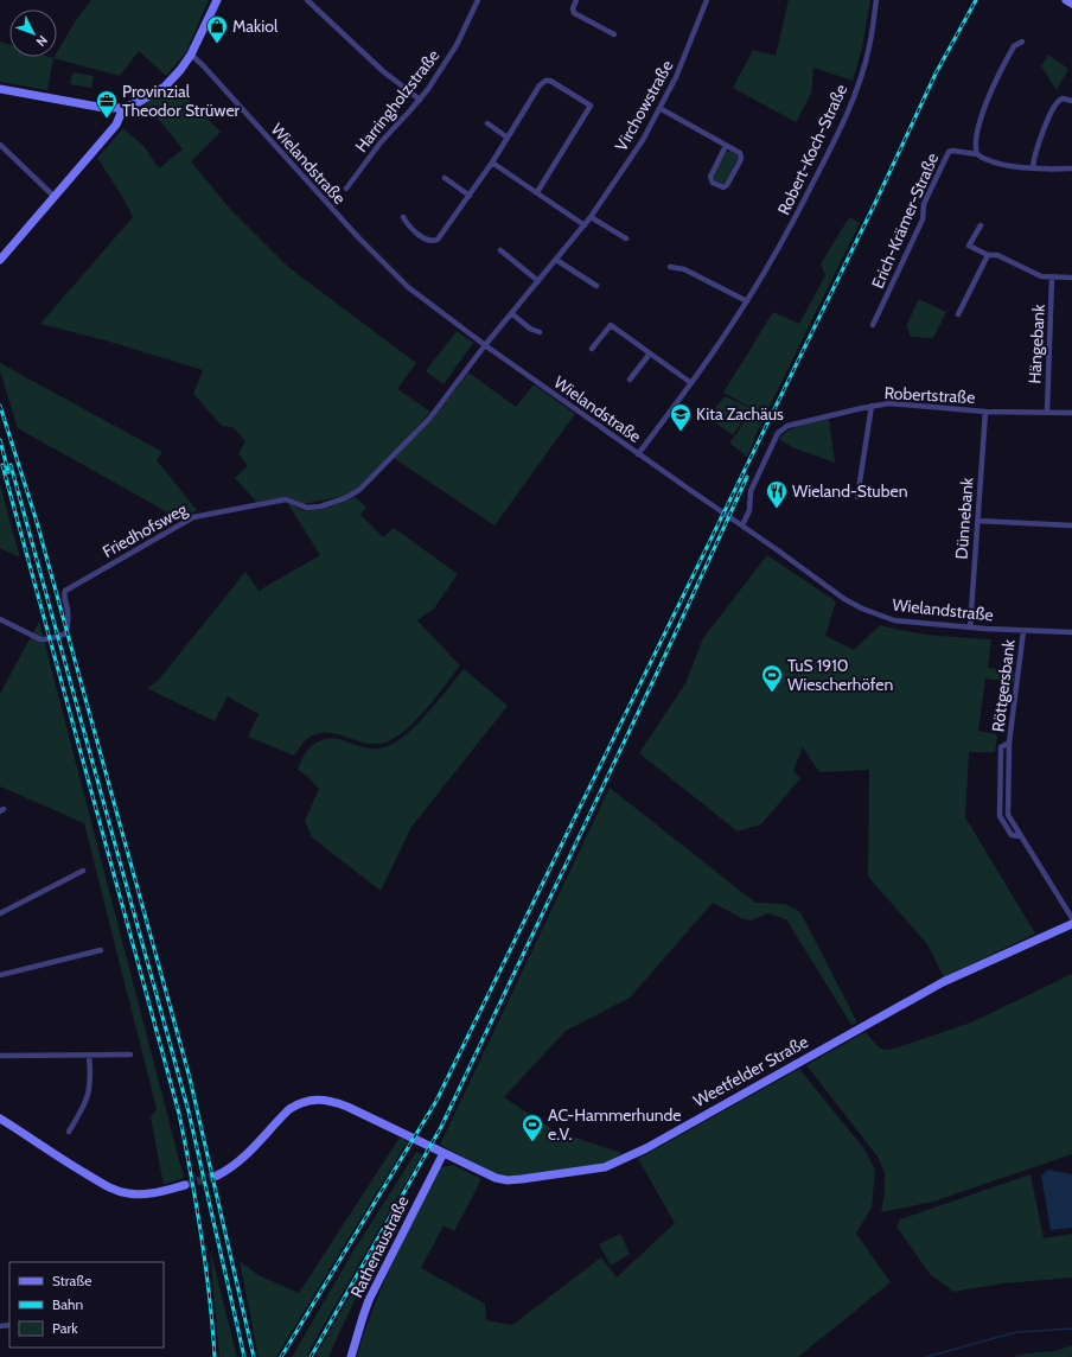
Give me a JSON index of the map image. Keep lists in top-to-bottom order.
{
  "streets": {
    "street": [
      "Harringholzstraße",
      "Virchowstraße",
      "Robert-Koch-Straße",
      "Wielandstraße",
      "Erich-Krämer-Straße",
      "Hängebank",
      "Robertstraße",
      "Dünnebank",
      "Friedhofsweg",
      "Röttgersbank",
      "Weetfelder Straße",
      "Rathenaustraße"
    ]
  },
  "crossings": [
    ["Virchowstraße", "Wielandstraße"],
    ["Virchowstraße", "Friedhofsweg"],
    ["Robert-Koch-Straße", "Wielandstraße"],
    ["Wielandstraße", "Robertstraße"],
    ["Wielandstraße", "Dünnebank"],
    ["Wielandstraße", "Friedhofsweg"],
    ["Wielandstraße", "Röttgersbank"],
    ["Hängebank", "Robertstraße"],
    ["Robertstraße", "Dünnebank"],
    ["Weetfelder Straße", "Rathenaustraße"]
  ],
  "places": {
    "shop": ["Makiol"],
    "office": ["Provinzial Theodor Strüwer"],
    "school or university": ["Kita Zachäus"],
    "restaurant": ["Wieland-Stuben"],
    "sports": ["TuS 1910 Wiescherhöfen", "AC-Hammerhunde e.V."]
  },
  "legend": ["Straße", "Bahn", "Park"],
  "north": "bottom right"
}
